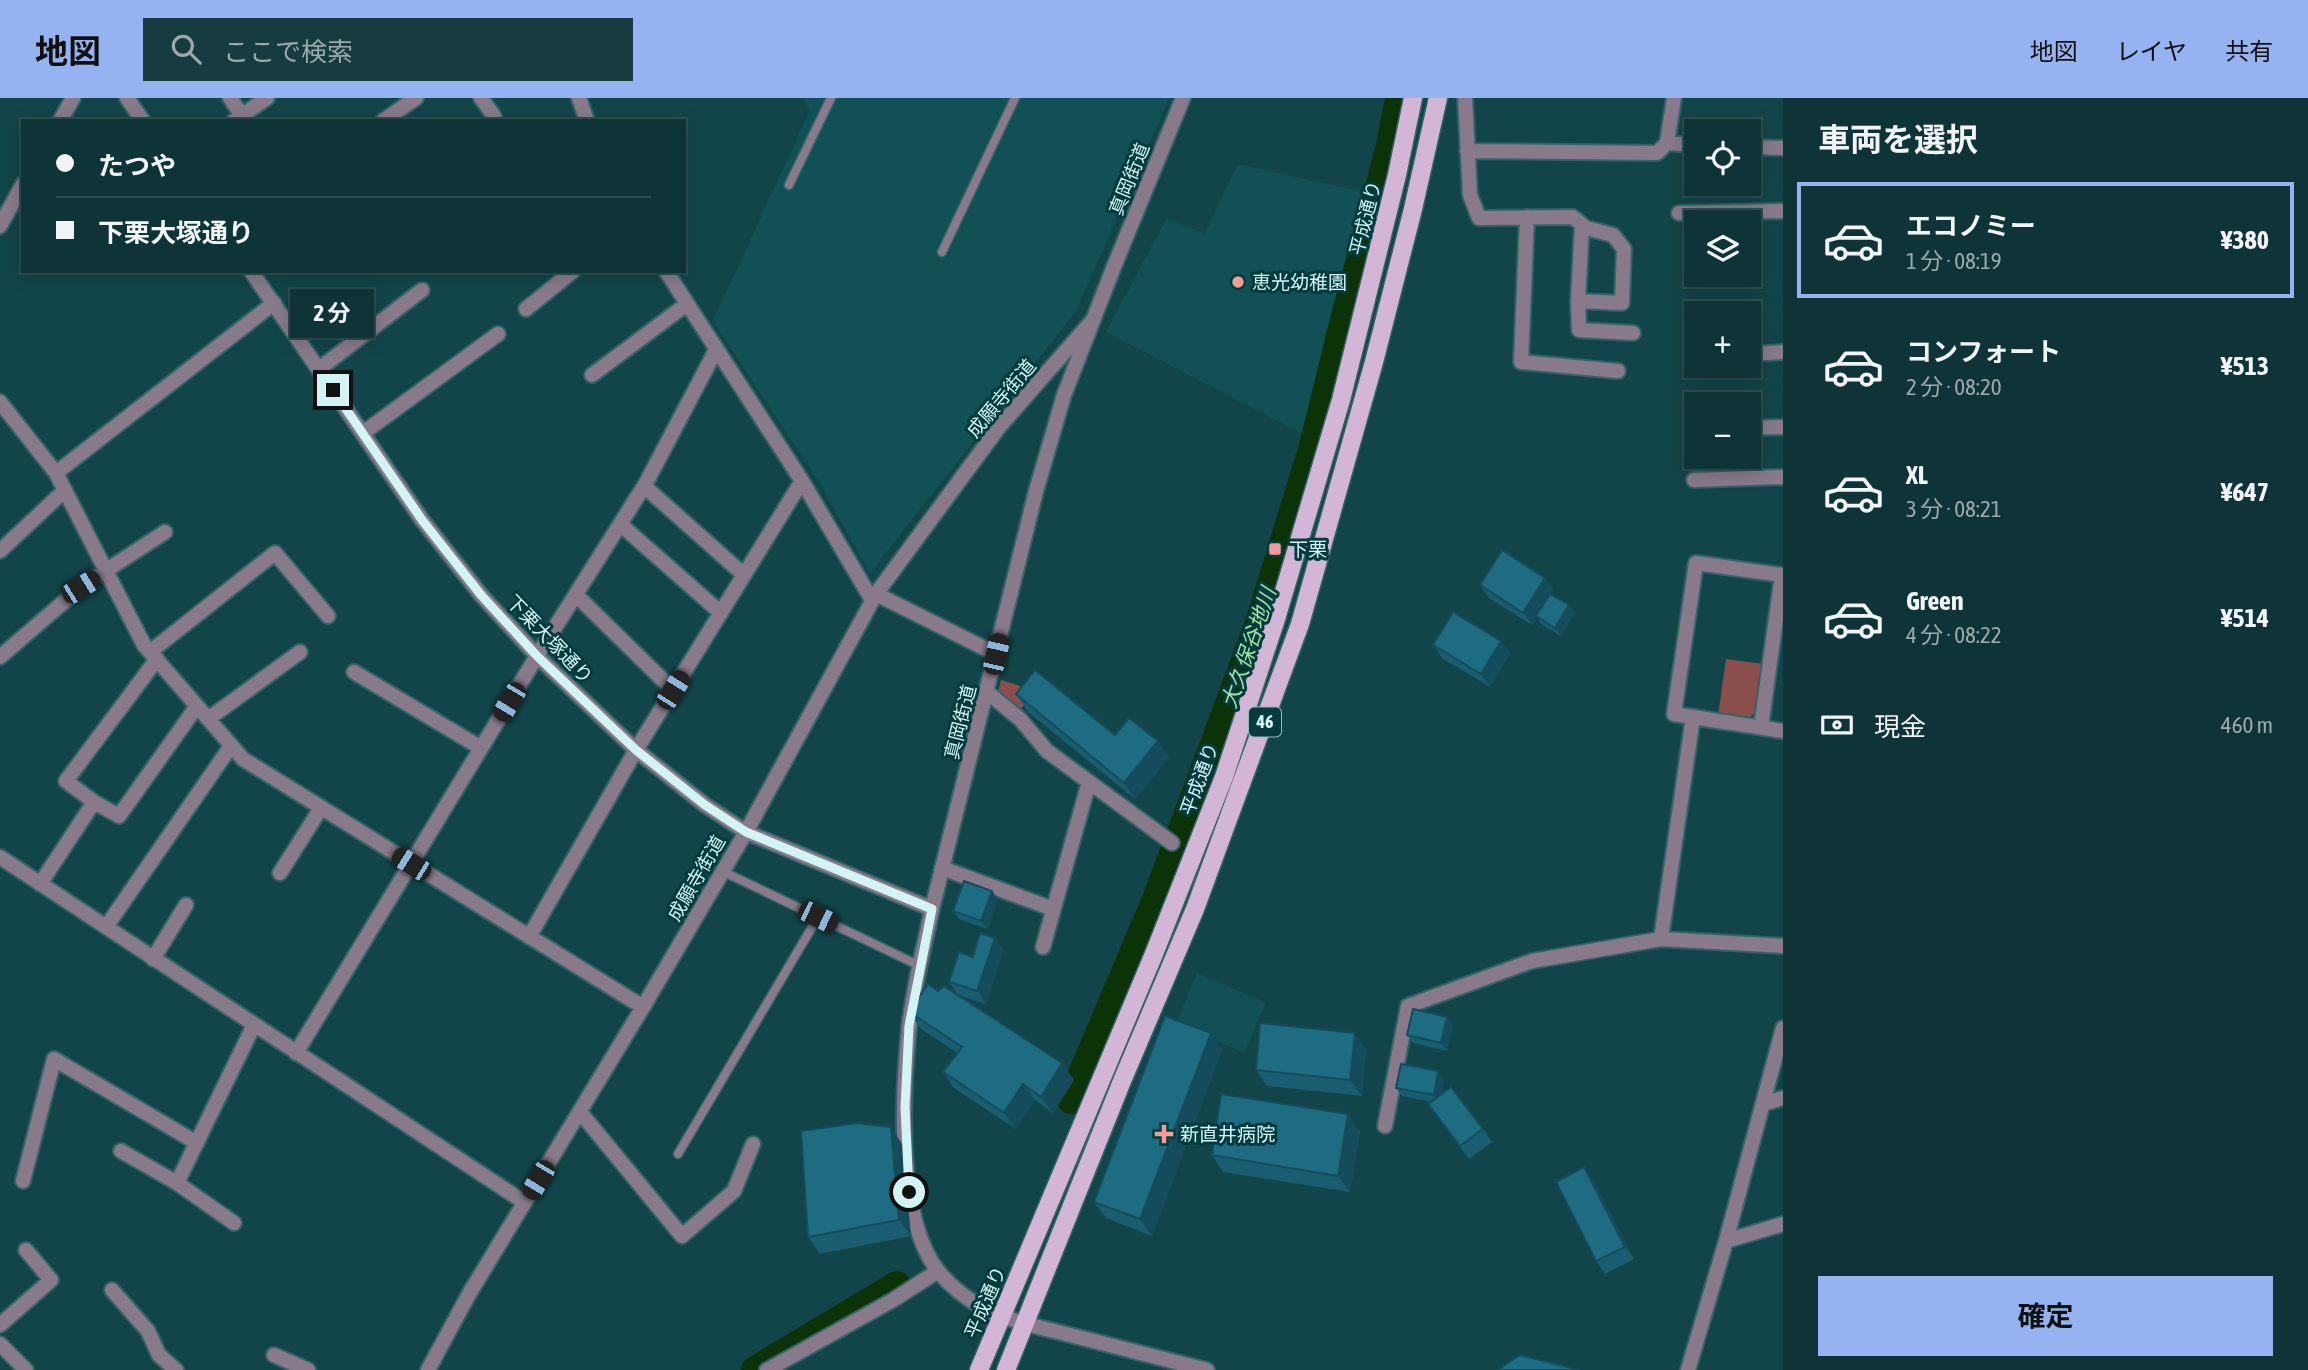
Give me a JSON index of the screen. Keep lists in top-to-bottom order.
{
  "streets": {
    "main road": ["平成通り", "46"],
    "street": ["真岡街道", "成願寺街道", "下栗大塚通り"]
  },
  "crossings": [
    ["真岡街道", "平成通り"],
    ["真岡街道", "成願寺街道"],
    ["真岡街道", "下栗大塚通り"],
    ["真岡街道", "46"],
    ["成願寺街道", "下栗大塚通り"]
  ],
  "water": ["大久保谷地川"],
  "places": {
    "other": ["恵光幼稚園"],
    "transit": ["下栗"],
    "health": ["新直井病院"]
  },
  "page": {
    "header": "地図",
    "search": "ここで検索",
    "nav": ["地図", "レイヤ", "共有"],
    "heading": "車両を選択",
    "map_buttons": ["+", "−"],
    "banner": ["たつや", "下栗大塚通り"],
    "list": [
      {
        "name": "エコノミー",
        "note": "1 分 · 08:19",
        "value": "¥380"
      },
      {
        "name": "コンフォート",
        "note": "2 分 · 08:20",
        "value": "¥513"
      },
      {
        "name": "XL",
        "note": "3 分 · 08:21",
        "value": "¥647"
      },
      {
        "name": "Green",
        "note": "4 分 · 08:22",
        "value": "¥514"
      }
    ],
    "bubble": "2 分",
    "pay": ["現金", "460 m"],
    "buttons": "確定"
  }
}
